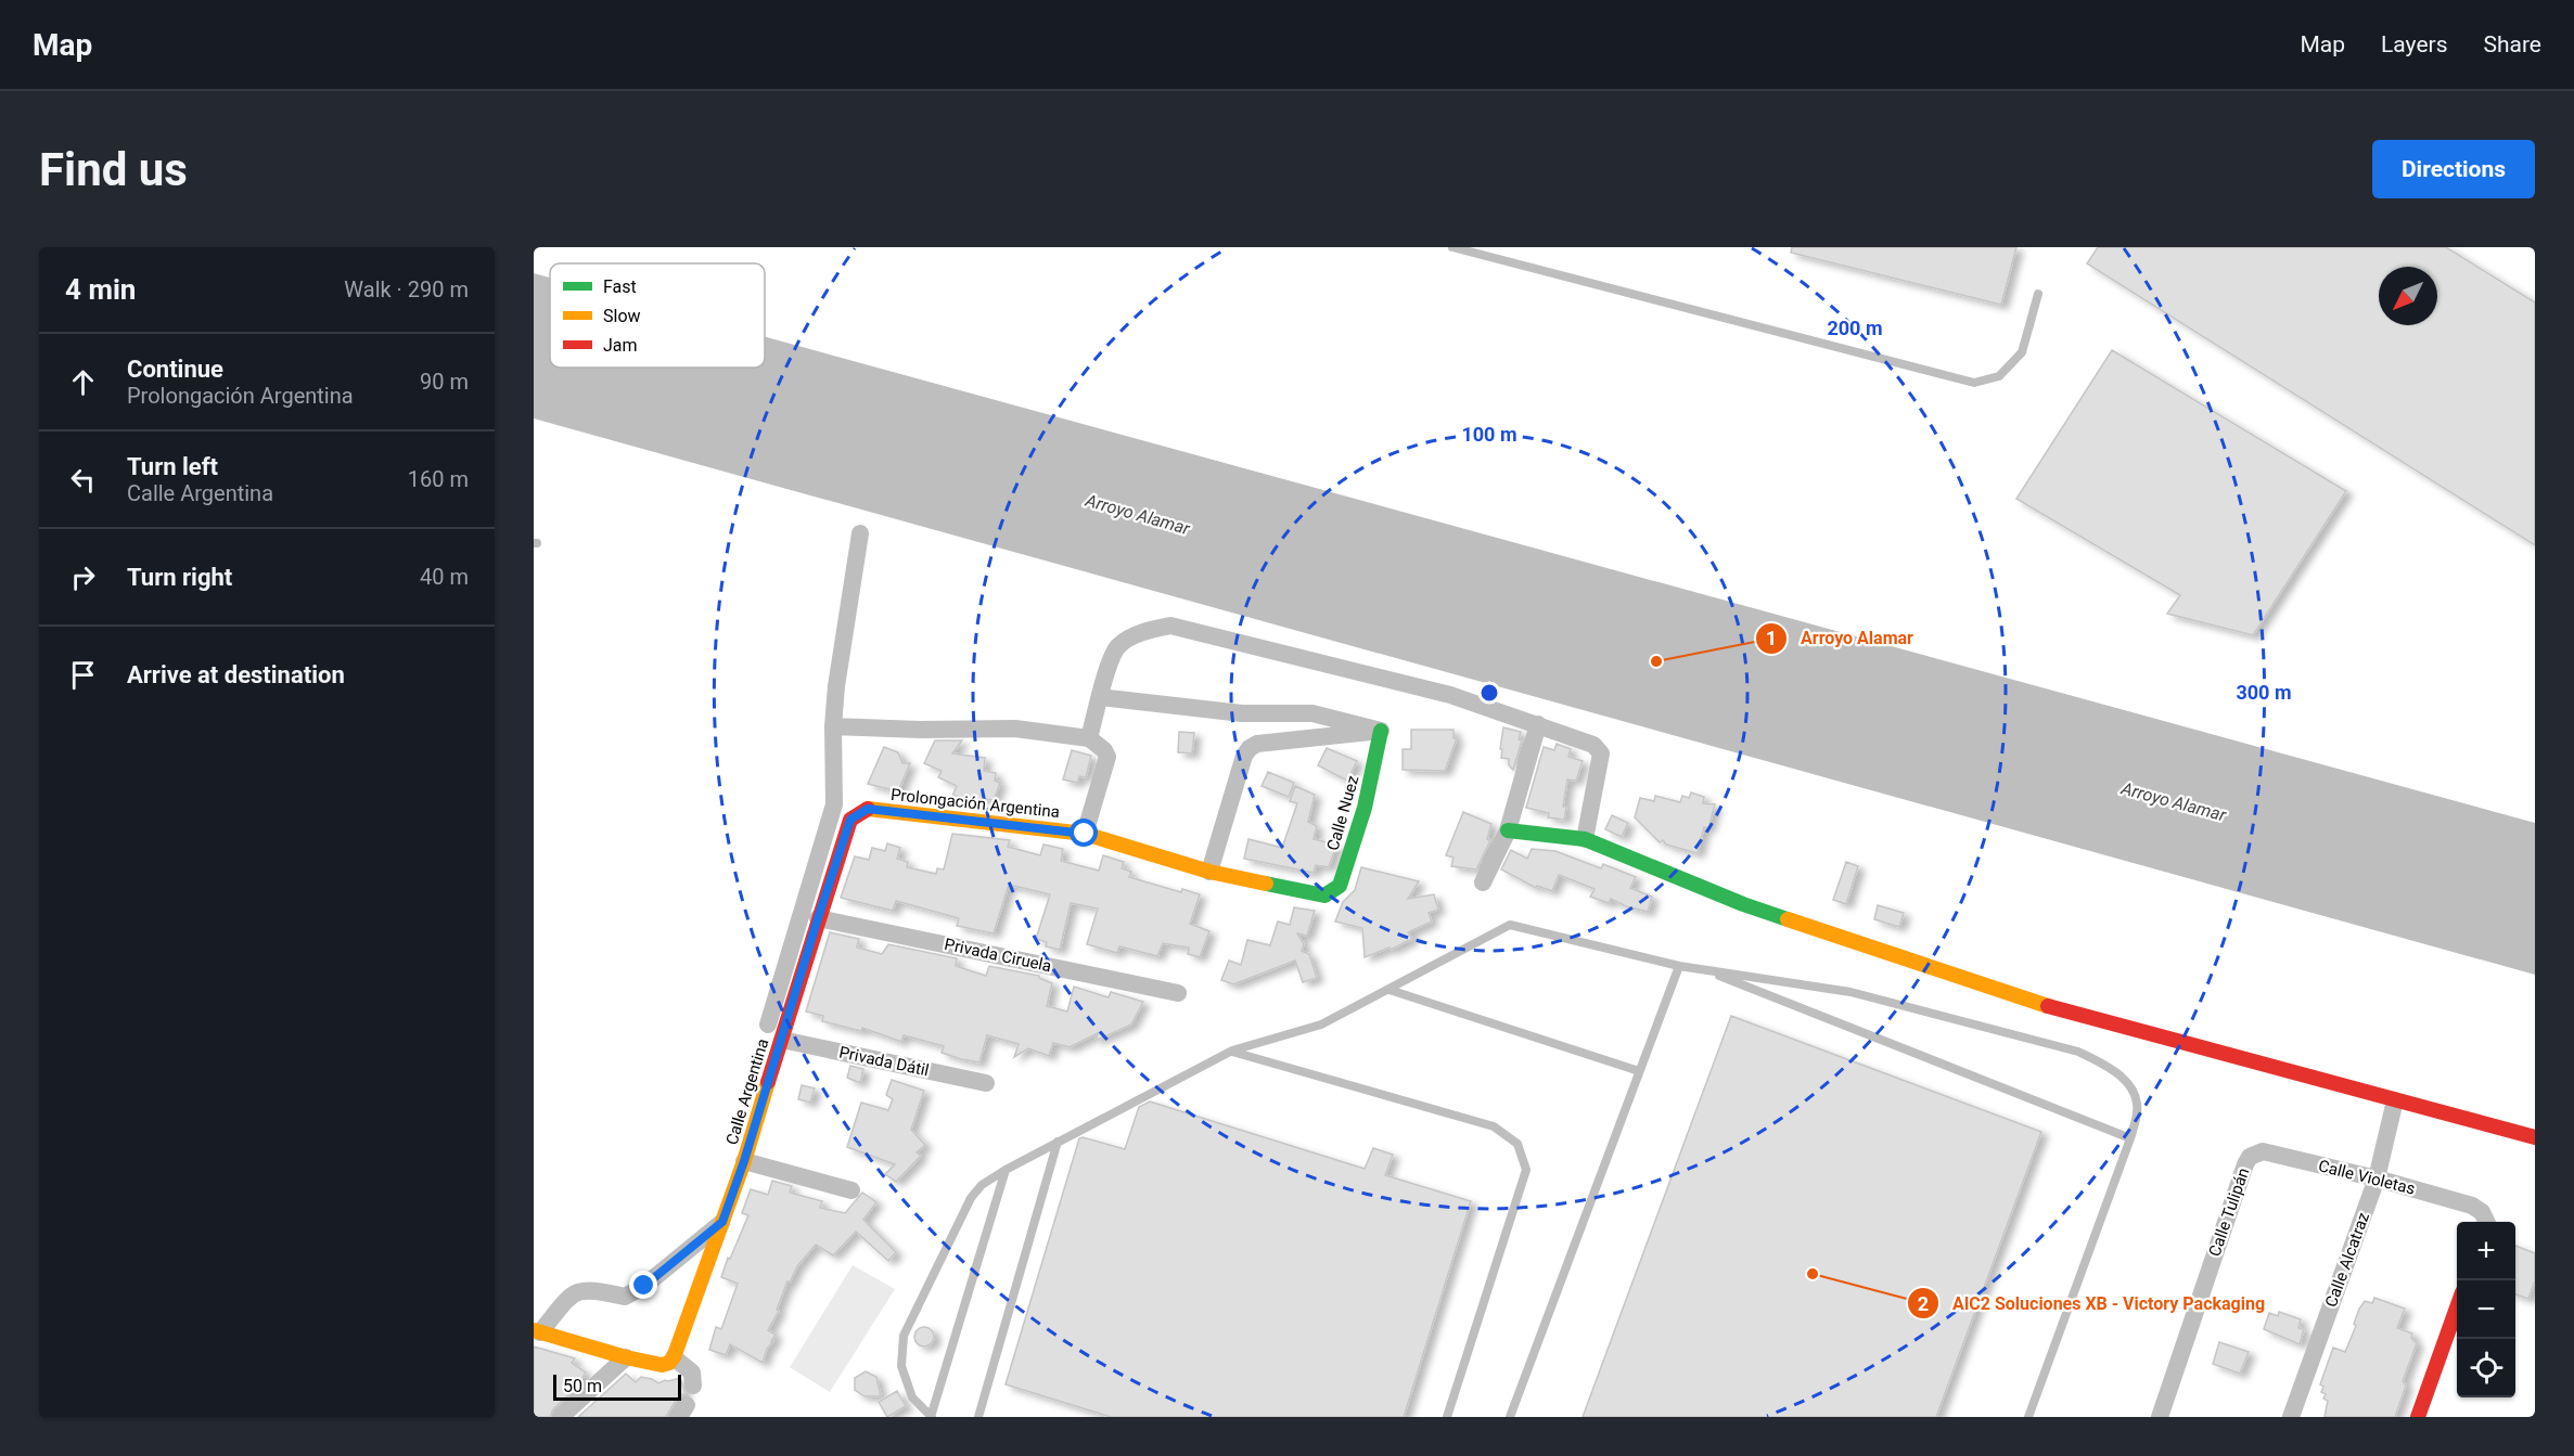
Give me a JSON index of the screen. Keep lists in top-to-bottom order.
{
  "streets": {
    "street": [
      "Prolongación Argentina",
      "Calle Nuez",
      "Privada Ciruela",
      "Privada Dátil",
      "Calle Argentina",
      "Calle Violetas",
      "Calle Tulipán",
      "Calle Alcatraz"
    ]
  },
  "crossings": [
    ["Prolongación Argentina", "Calle Nuez"],
    ["Prolongación Argentina", "Calle Argentina"],
    ["Privada Ciruela", "Calle Argentina"],
    ["Privada Dátil", "Calle Argentina"],
    ["Calle Violetas", "Calle Tulipán"],
    ["Calle Violetas", "Calle Alcatraz"]
  ],
  "water": ["Arroyo Alamar"],
  "places": ["Arroyo Alamar", "AIC2 Soluciones XB - Victory Packaging"],
  "legend": ["Fast", "Slow", "Jam"],
  "scale_bar": "50 m",
  "north": "bottom left",
  "page": {
    "header": "Map",
    "nav": ["Map", "Layers", "Share"],
    "buttons": "Directions",
    "title": "Find us",
    "heading": ["4 min", "Walk · 290 m"],
    "list": [
      ["Continue", "Prolongación Argentina", "90 m"],
      ["Turn left", "Calle Argentina", "160 m"],
      ["Turn right", "40 m"],
      "Arrive at destination"
    ],
    "map_buttons": ["+", "−"],
    "scale": "50 m"
  },
  "rings": ["200 m", "100 m", "300 m"]
}
